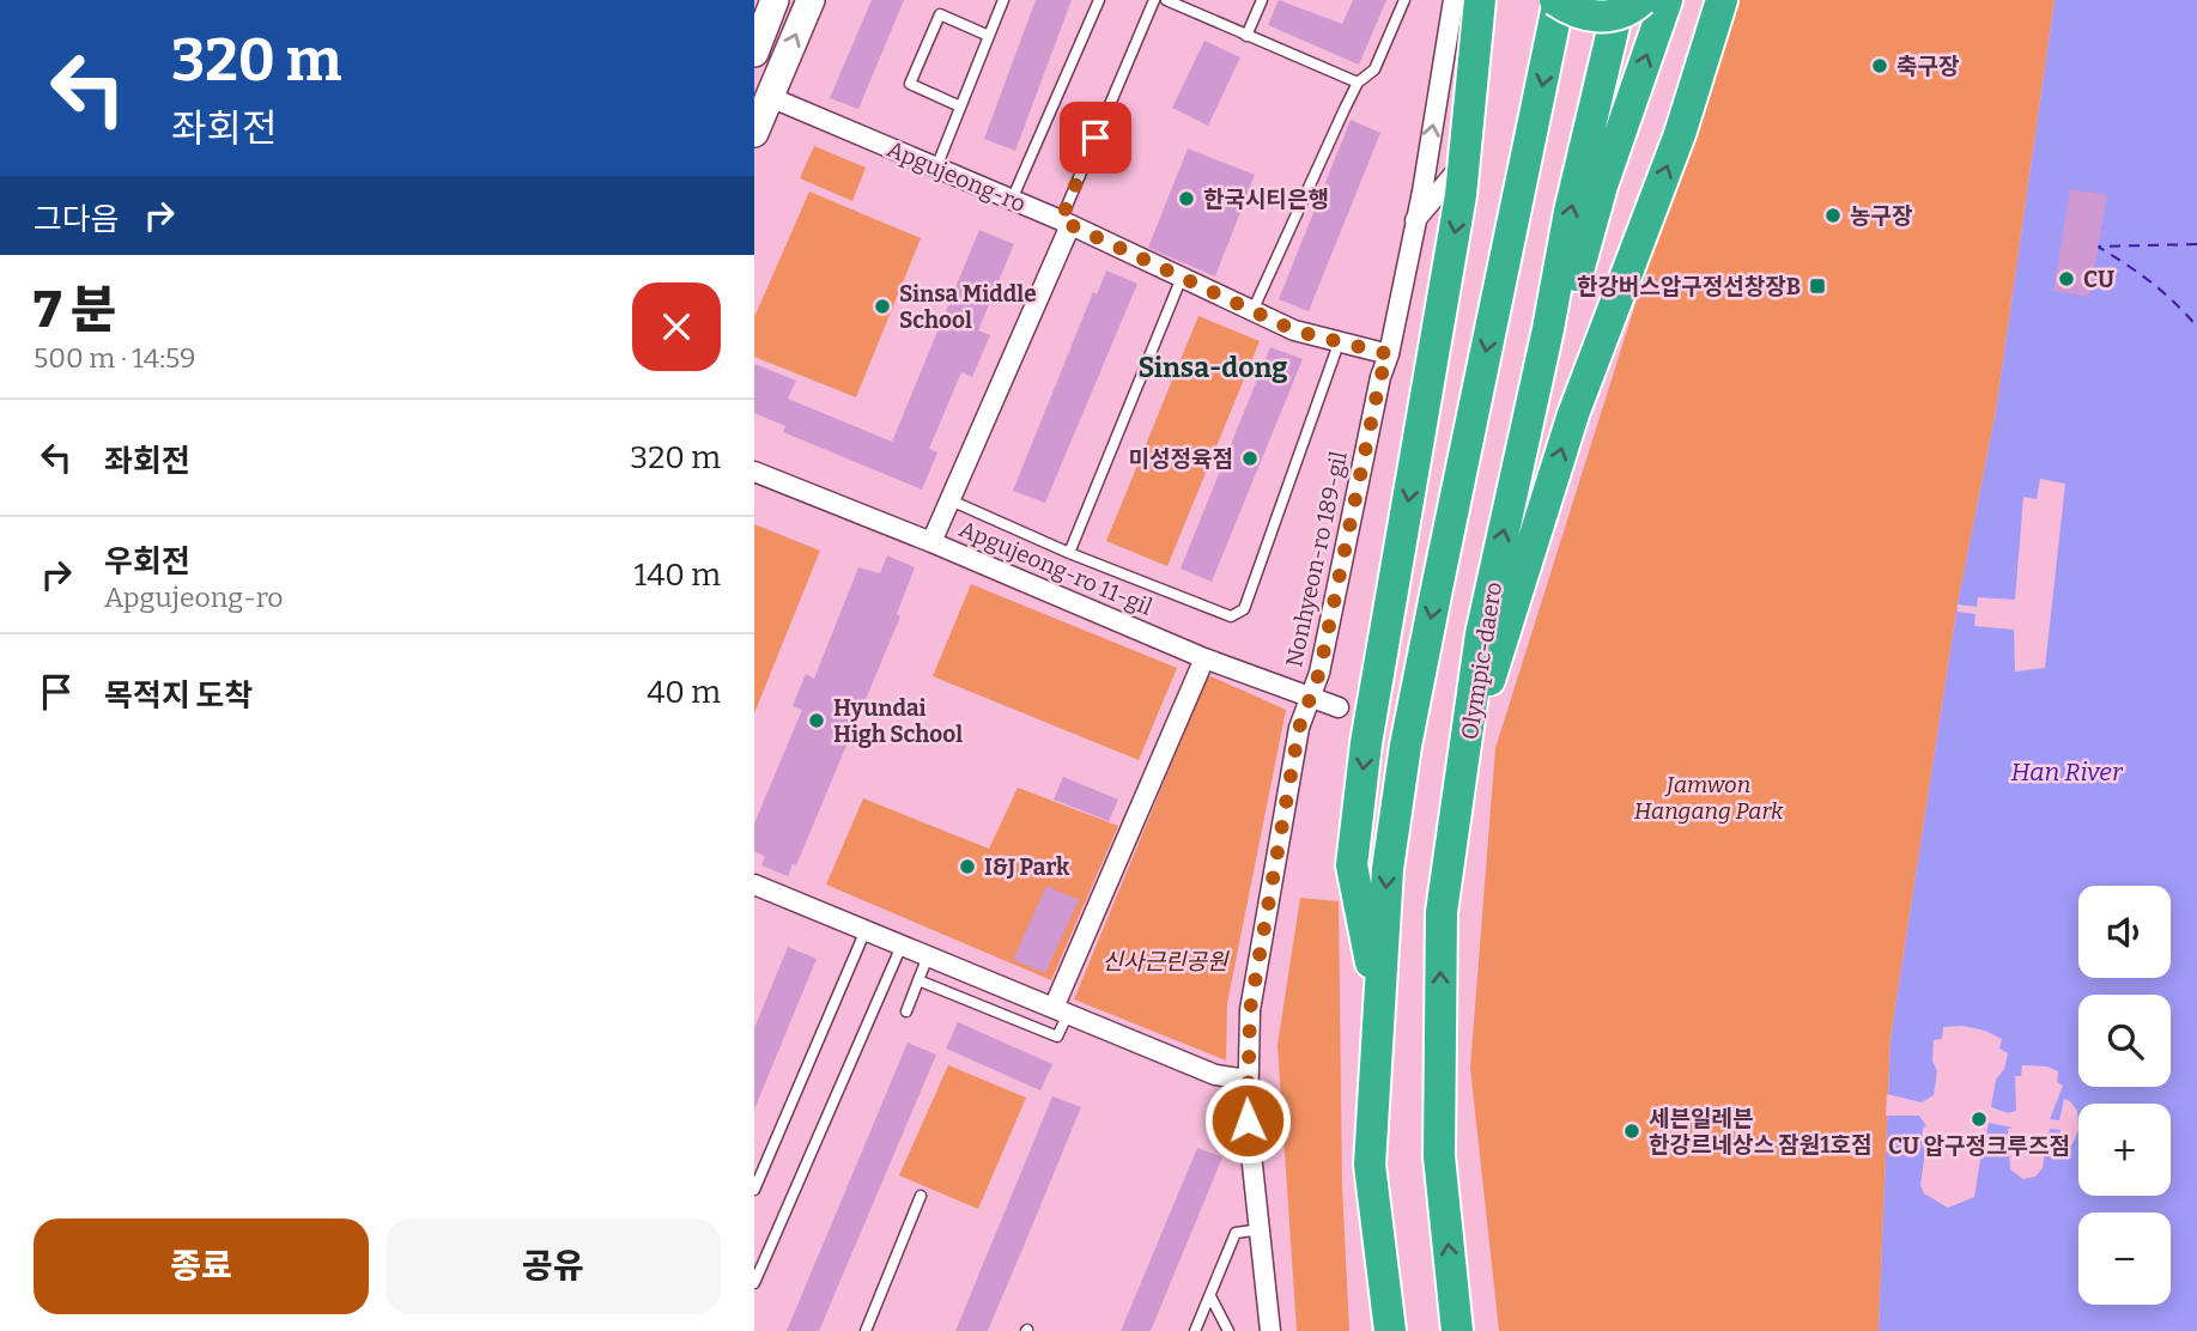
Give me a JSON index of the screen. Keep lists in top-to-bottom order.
{
  "streets": {
    "highway": ["Olympic-daero"],
    "street": ["Apgujeong-ro", "Nonhyeon-ro 189-gil", "Apgujeong-ro 11-gil"]
  },
  "crossings": [
    ["Apgujeong-ro", "Nonhyeon-ro 189-gil"],
    ["Nonhyeon-ro 189-gil", "Apgujeong-ro 11-gil"]
  ],
  "districts": ["Sinsa-dong"],
  "water": ["Han River"],
  "parks": ["Jamwon Hangang Park", "신사근린공원"],
  "places": {
    "other": [
      "축구장",
      "한국시티은행",
      "농구장",
      "CU",
      "Sinsa Middle School",
      "미성정육점",
      "Hyundai High School",
      "I&J Park",
      "CU 압구정크루즈점",
      "세븐일레븐 한강르네상스 잠원1호점"
    ],
    "transit": ["한강버스압구정선창장B"]
  },
  "page": {
    "turn": ["320 m", "좌회전"],
    "then": "그다음",
    "heading": ["7 분", "500 m · 14:59"],
    "list": [
      {
        "name": "좌회전",
        "value": "320 m"
      },
      {
        "name": "우회전",
        "note": "Apgujeong-ro",
        "value": "140 m"
      },
      {
        "name": "목적지 도착",
        "value": "40 m"
      }
    ],
    "map_buttons": ["+", "−"],
    "buttons": ["종료", "공유"]
  }
}
